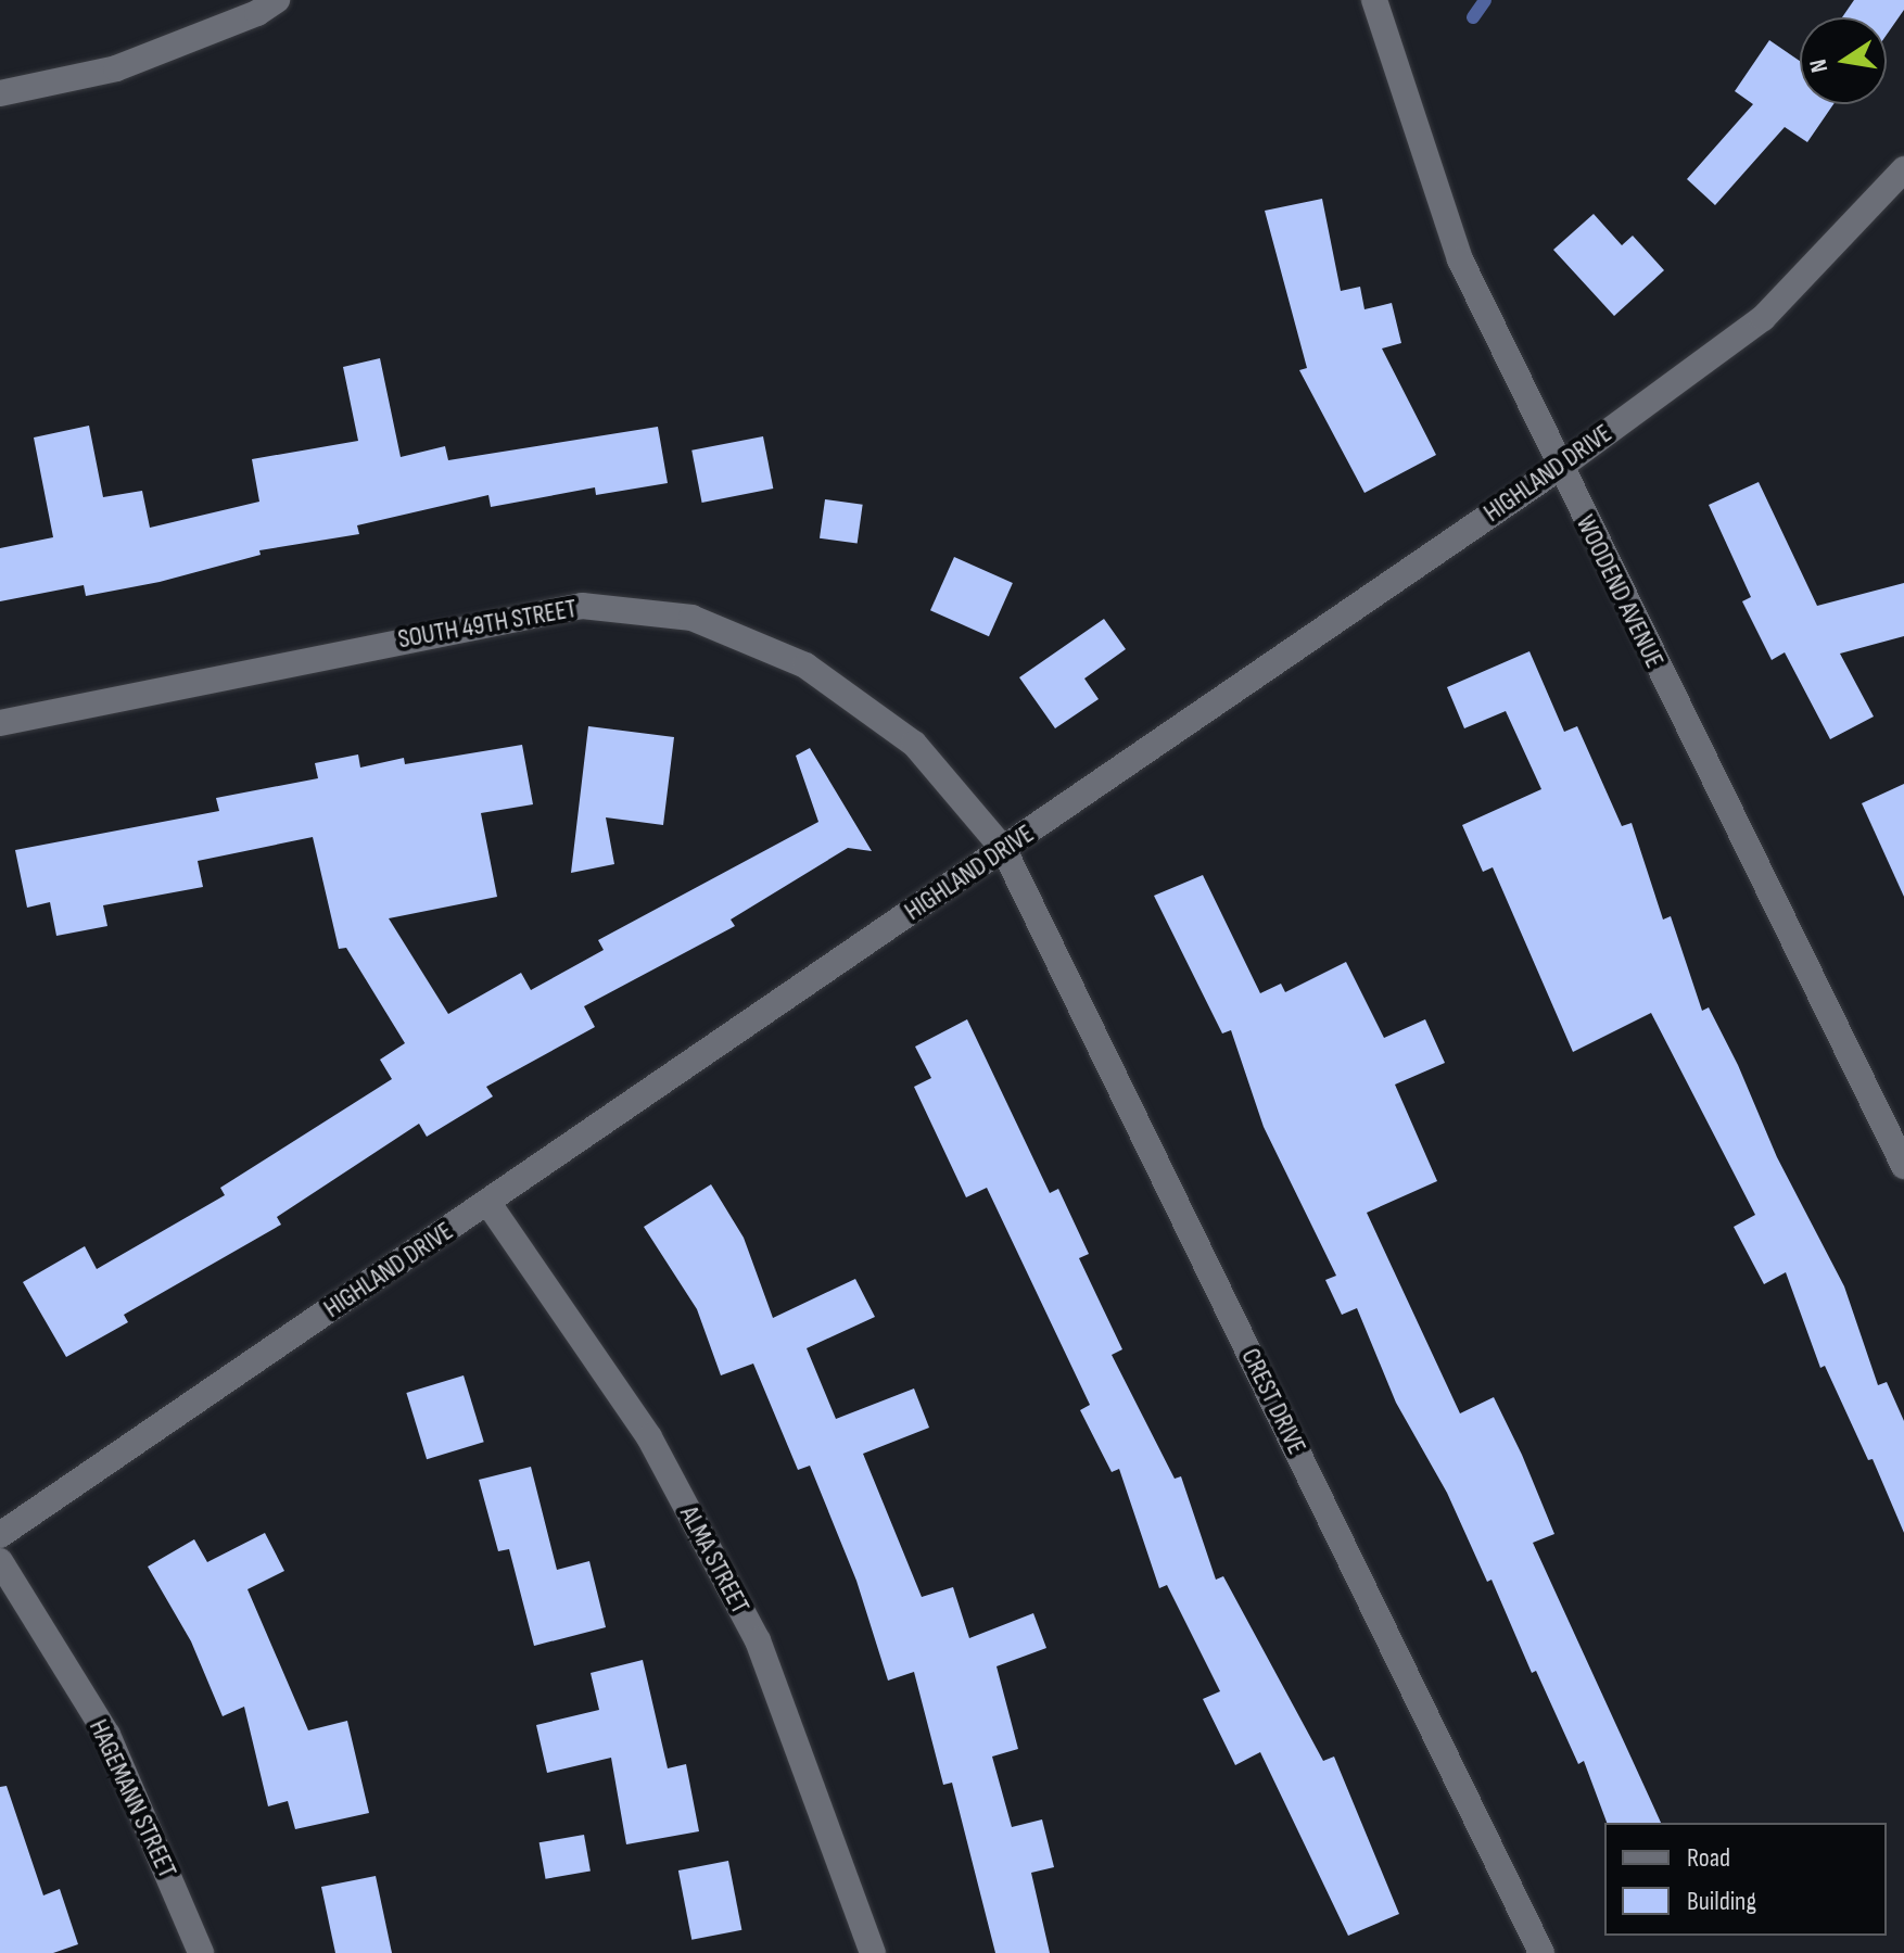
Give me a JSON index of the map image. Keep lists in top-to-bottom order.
{
  "streets": {
    "street": [
      "HIGHLAND DRIVE",
      "WOODEND AVENUE",
      "SOUTH 49TH STREET",
      "CREST DRIVE",
      "ALMA STREET",
      "HAGEMANN STREET"
    ]
  },
  "crossings": [
    ["HIGHLAND DRIVE", "WOODEND AVENUE"],
    ["HIGHLAND DRIVE", "SOUTH 49TH STREET"],
    ["HIGHLAND DRIVE", "CREST DRIVE"],
    ["HIGHLAND DRIVE", "ALMA STREET"],
    ["SOUTH 49TH STREET", "CREST DRIVE"]
  ],
  "legend": ["Road", "Building"],
  "north": "left"
}
